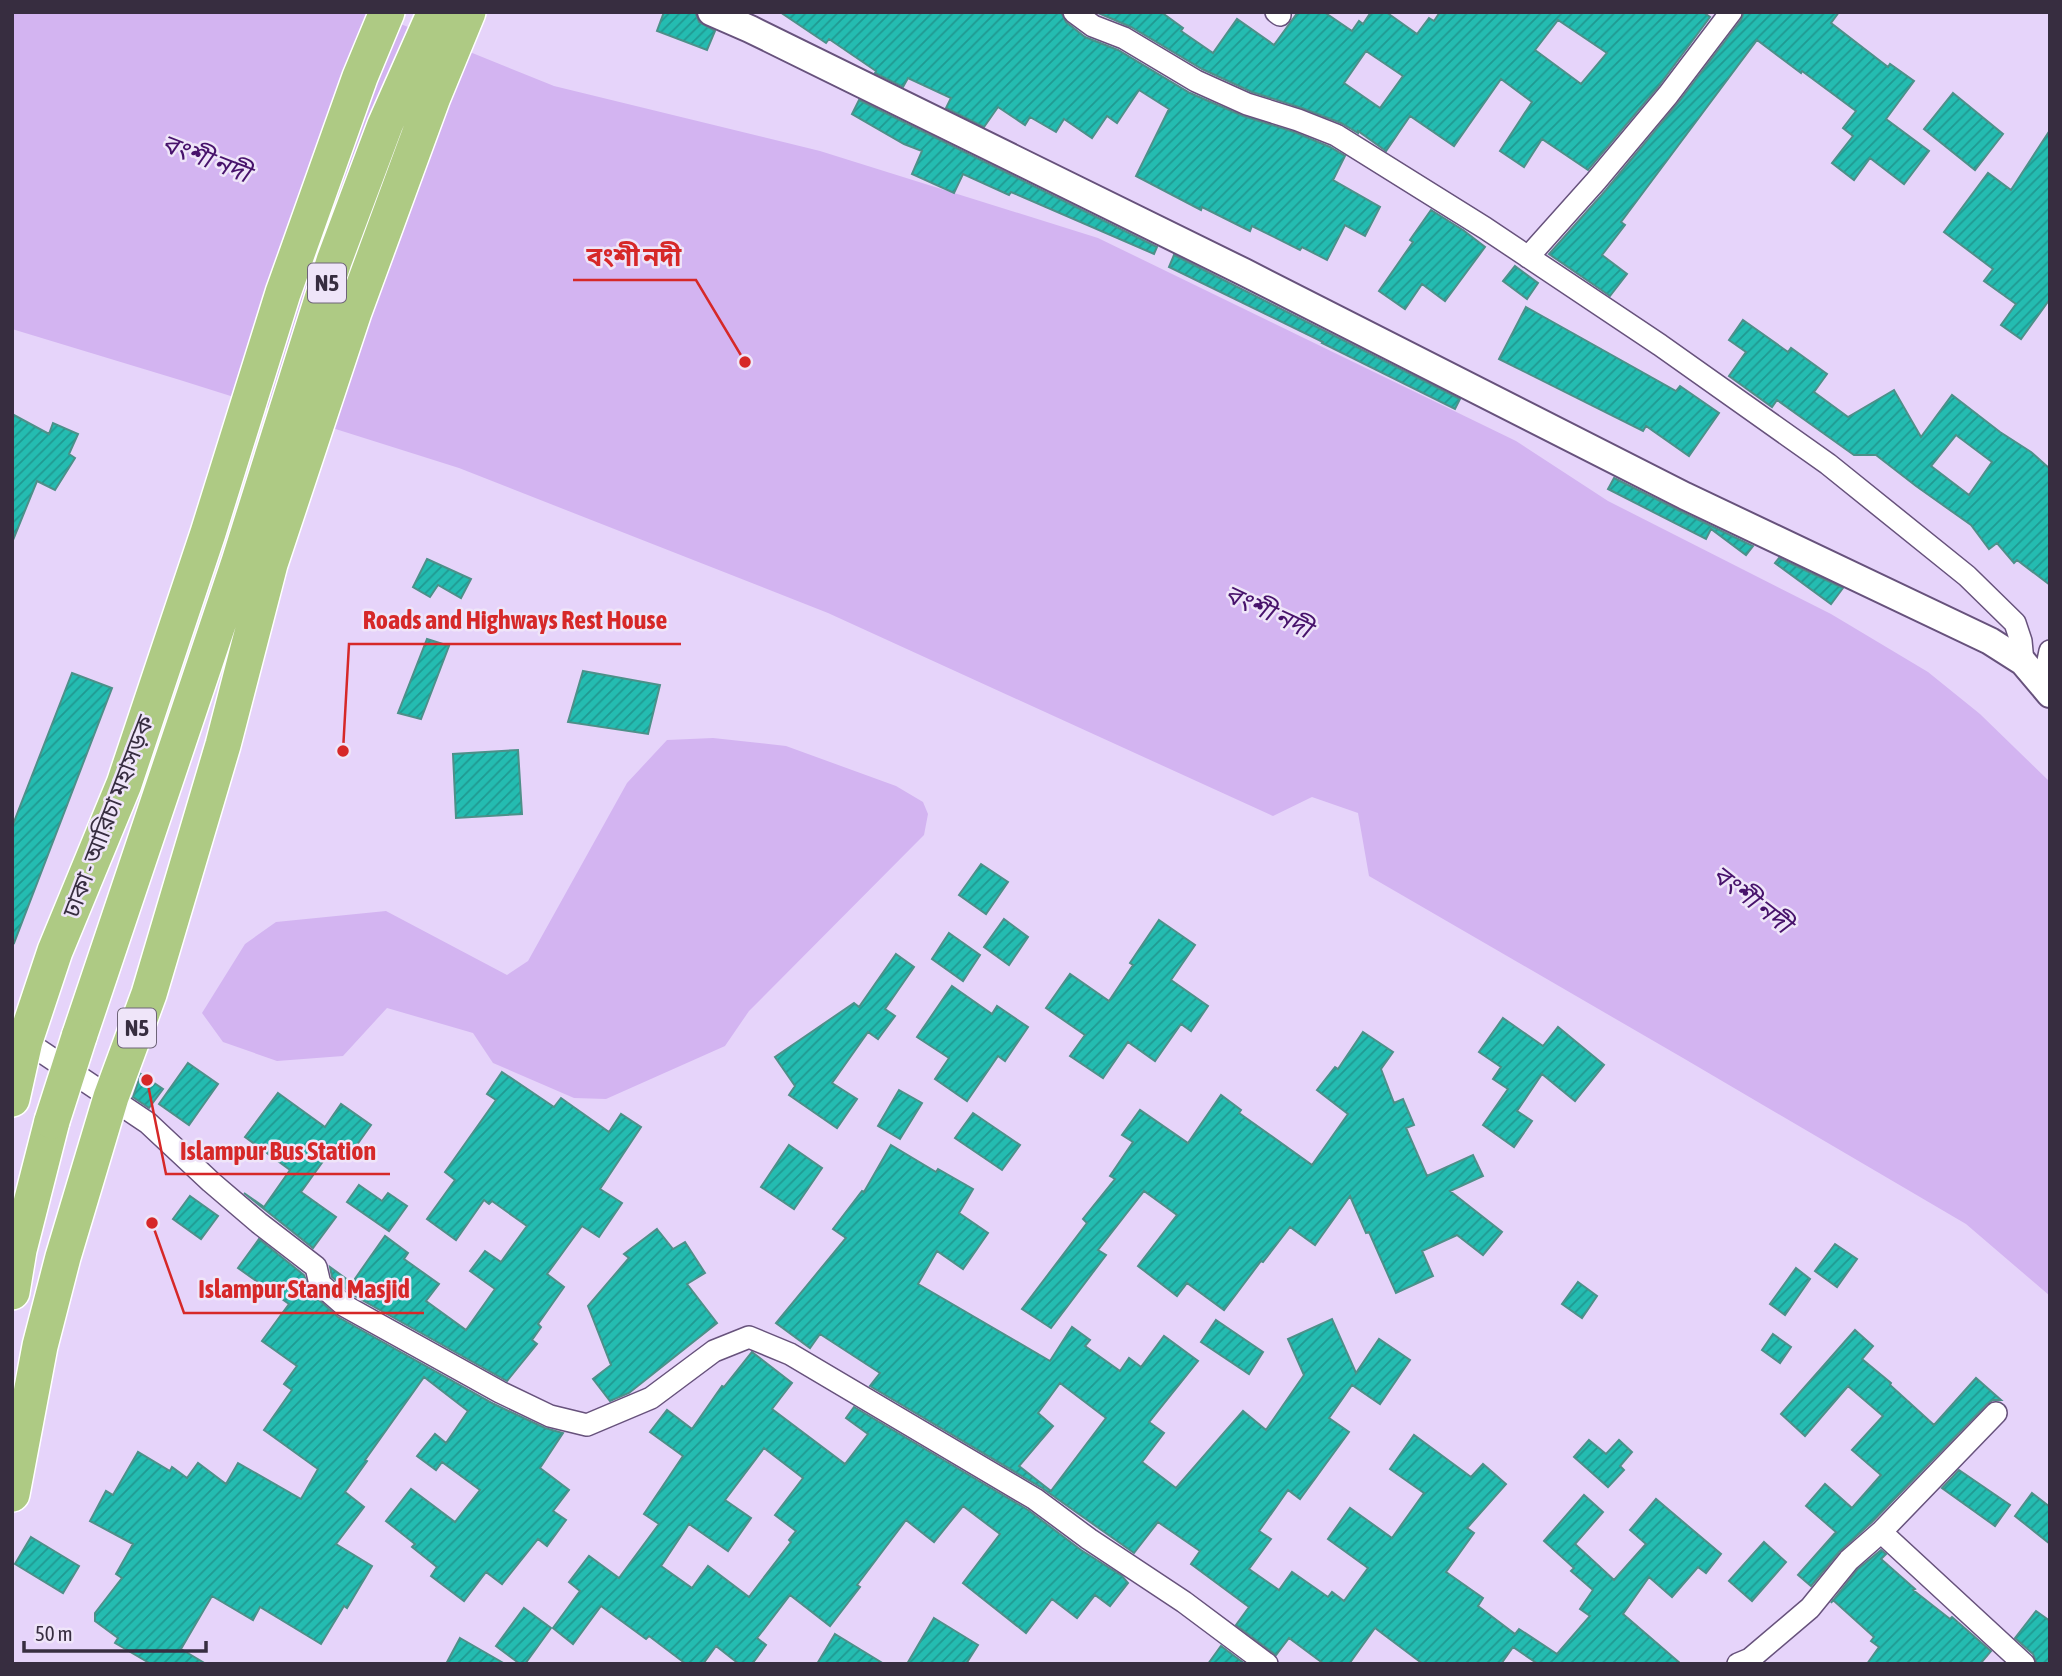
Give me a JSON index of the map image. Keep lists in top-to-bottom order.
{
  "streets": {
    "highway": ["N5", "ঢাকা - আরিচা মহাসড়ক"]
  },
  "water": ["বংশী নদী"],
  "places": [
    "বংশী নদী",
    "Roads and Highways Rest House",
    "Islampur Bus Station",
    "Islampur Stand Masjid"
  ],
  "scale_bar": "50 m"
}
